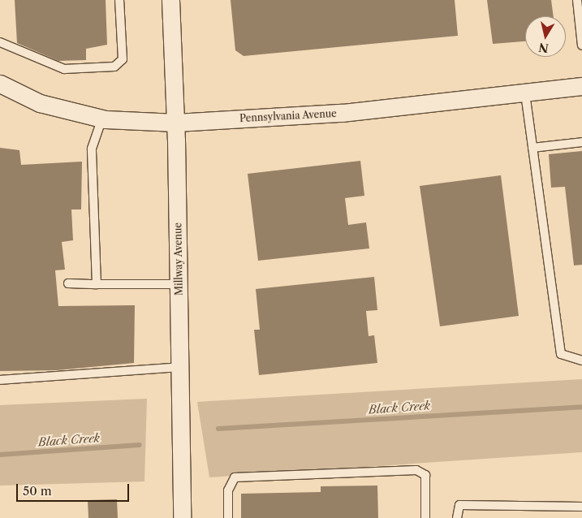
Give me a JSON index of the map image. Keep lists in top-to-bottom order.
{
  "streets": {
    "street": ["Pennsylvania Avenue", "Millway Avenue"]
  },
  "crossings": [
    ["Pennsylvania Avenue", "Millway Avenue"]
  ],
  "water": ["Black Creek"],
  "scale_bar": "50 m",
  "north": "bottom"
}
